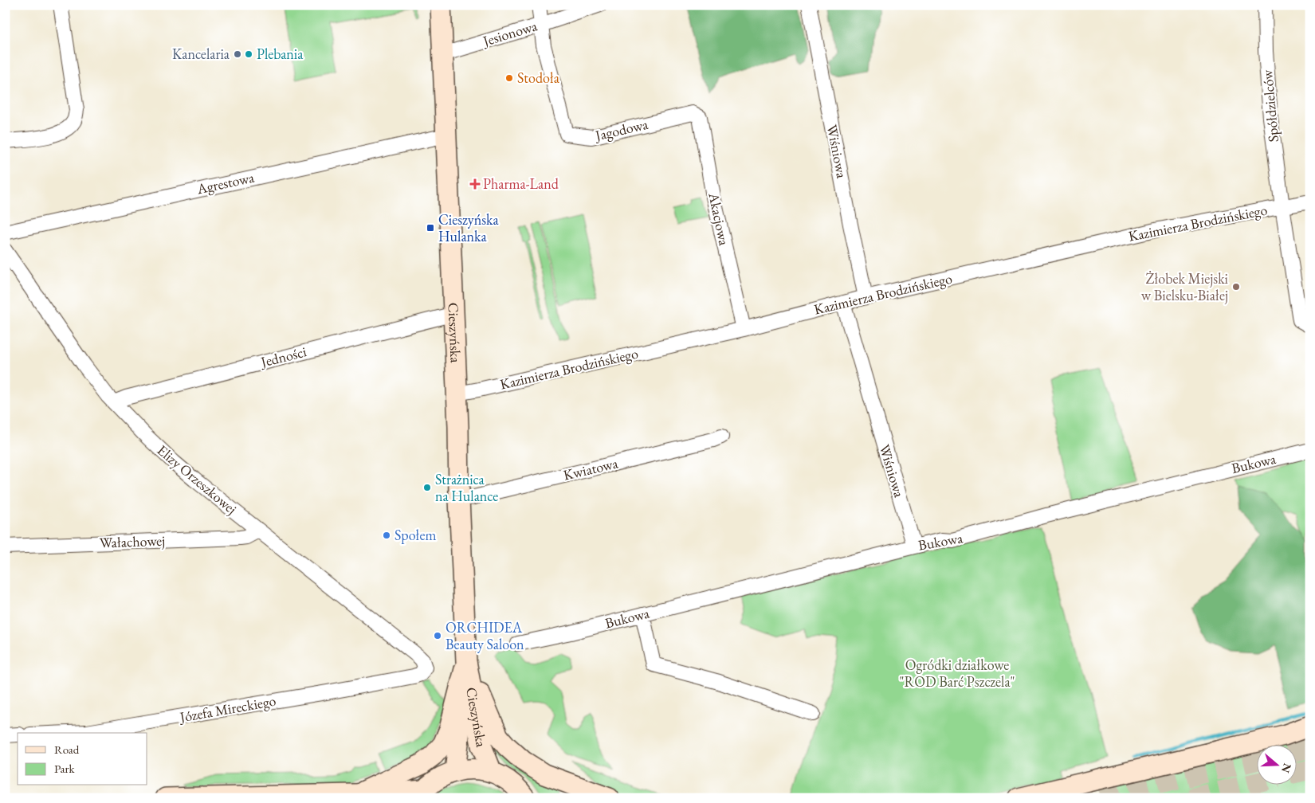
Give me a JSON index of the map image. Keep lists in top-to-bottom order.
{
  "streets": {
    "main road": ["Cieszyńska"],
    "street": [
      "Jesionowa",
      "Spółdzielców",
      "Jagodowa",
      "Wiśniowa",
      "Agrestowa",
      "Akacjowa",
      "Kazimierza Brodzińskiego",
      "Jedności",
      "Bukowa",
      "Kwiatowa",
      "Elizy Orzeszkowej",
      "Wałachowej",
      "Józefa Mireckiego"
    ]
  },
  "crossings": [
    ["Jesionowa", "Jagodowa"],
    ["Jesionowa", "Cieszyńska"],
    ["Spółdzielców", "Kazimierza Brodzińskiego"],
    ["Jagodowa", "Akacjowa"],
    ["Wiśniowa", "Kazimierza Brodzińskiego"],
    ["Wiśniowa", "Bukowa"],
    ["Agrestowa", "Cieszyńska"],
    ["Akacjowa", "Kazimierza Brodzińskiego"],
    ["Kazimierza Brodzińskiego", "Cieszyńska"],
    ["Cieszyńska", "Jedności"],
    ["Cieszyńska", "Kwiatowa"],
    ["Jedności", "Elizy Orzeszkowej"],
    ["Elizy Orzeszkowej", "Wałachowej"],
    ["Elizy Orzeszkowej", "Józefa Mireckiego"]
  ],
  "parks": ["Ogródki działkowe \"ROD Barć Pszczela\""],
  "places": {
    "other": [
      "Kancelaria",
      "Plebania",
      "Stodoła",
      "Żłobek Miejski w Bielsku-Białej",
      "Strażnica na Hulance",
      "Społem",
      "ORCHIDEA Beauty Saloon"
    ],
    "health": ["Pharma-Land"],
    "transit": ["Cieszyńska Hulanka"]
  },
  "legend": ["Road", "Park"],
  "north": "right"
}
